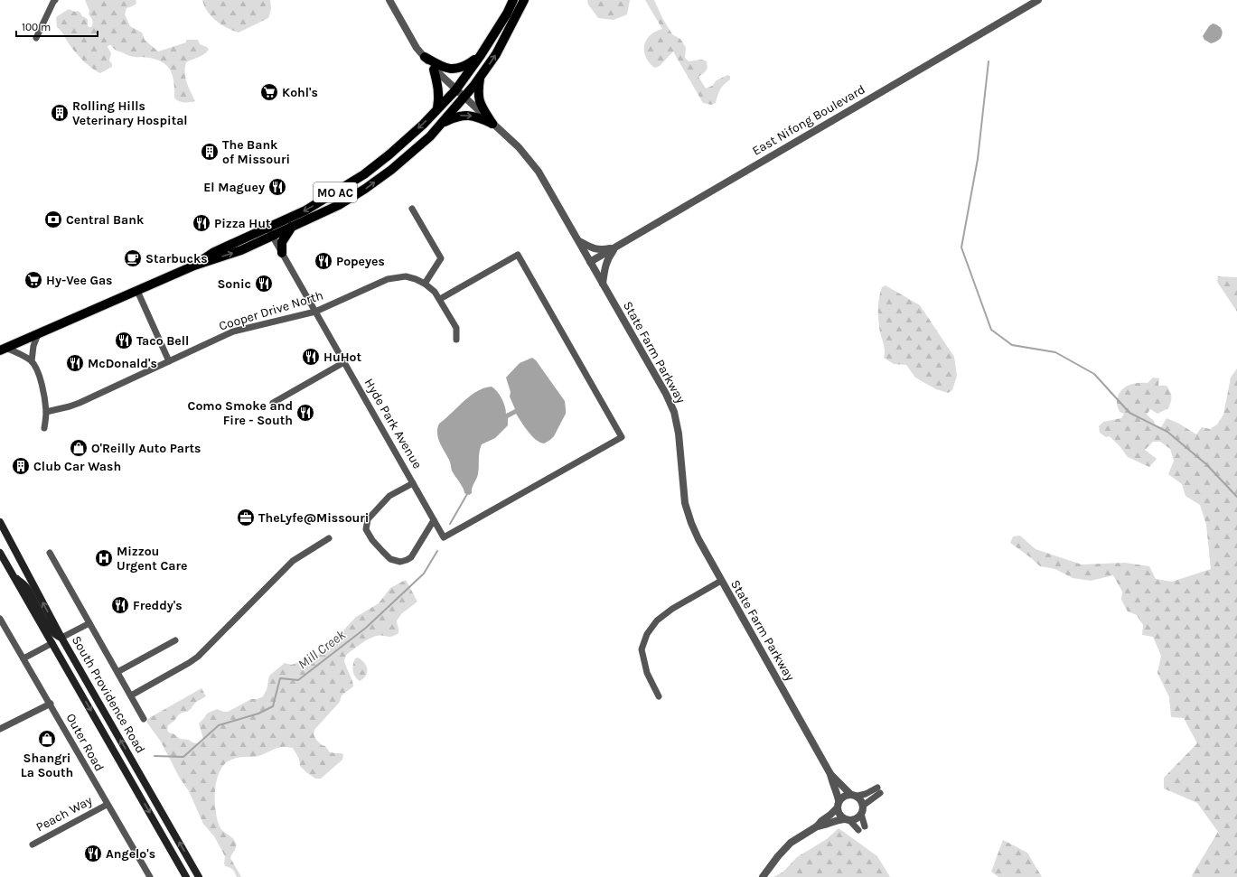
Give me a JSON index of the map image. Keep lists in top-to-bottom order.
{
  "streets": {
    "main road": ["MO AC", "South Providence Road"],
    "street": [
      "East Nifong Boulevard",
      "Cooper Drive North",
      "State Farm Parkway",
      "Hyde Park Avenue",
      "Outer Road",
      "Peach Way"
    ]
  },
  "crossings": [
    ["East Nifong Boulevard", "State Farm Parkway"],
    ["MO AC", "State Farm Parkway"],
    ["MO AC", "Hyde Park Avenue"],
    ["Cooper Drive North", "Hyde Park Avenue"],
    ["Outer Road", "Peach Way"]
  ],
  "water": ["Mill Creek"],
  "places": {
    "supermarket": ["Kohl's", "Hy-Vee Gas"],
    "building": ["Rolling Hills Veterinary Hospital", "The Bank of Missouri", "Club Car Wash"],
    "restaurant": [
      "El Maguey",
      "Pizza Hut",
      "Popeyes",
      "Sonic",
      "Taco Bell",
      "HuHot",
      "McDonald's",
      "Como Smoke and Fire - South",
      "Freddy's",
      "Angelo's"
    ],
    "bank": ["Central Bank"],
    "cafe": ["Starbucks"],
    "shop": ["O'Reilly Auto Parts", "Shangri La South"],
    "office": ["TheLyfe@Missouri"],
    "hospital": ["Mizzou Urgent Care"]
  },
  "scale_bar": "100 m"
}
